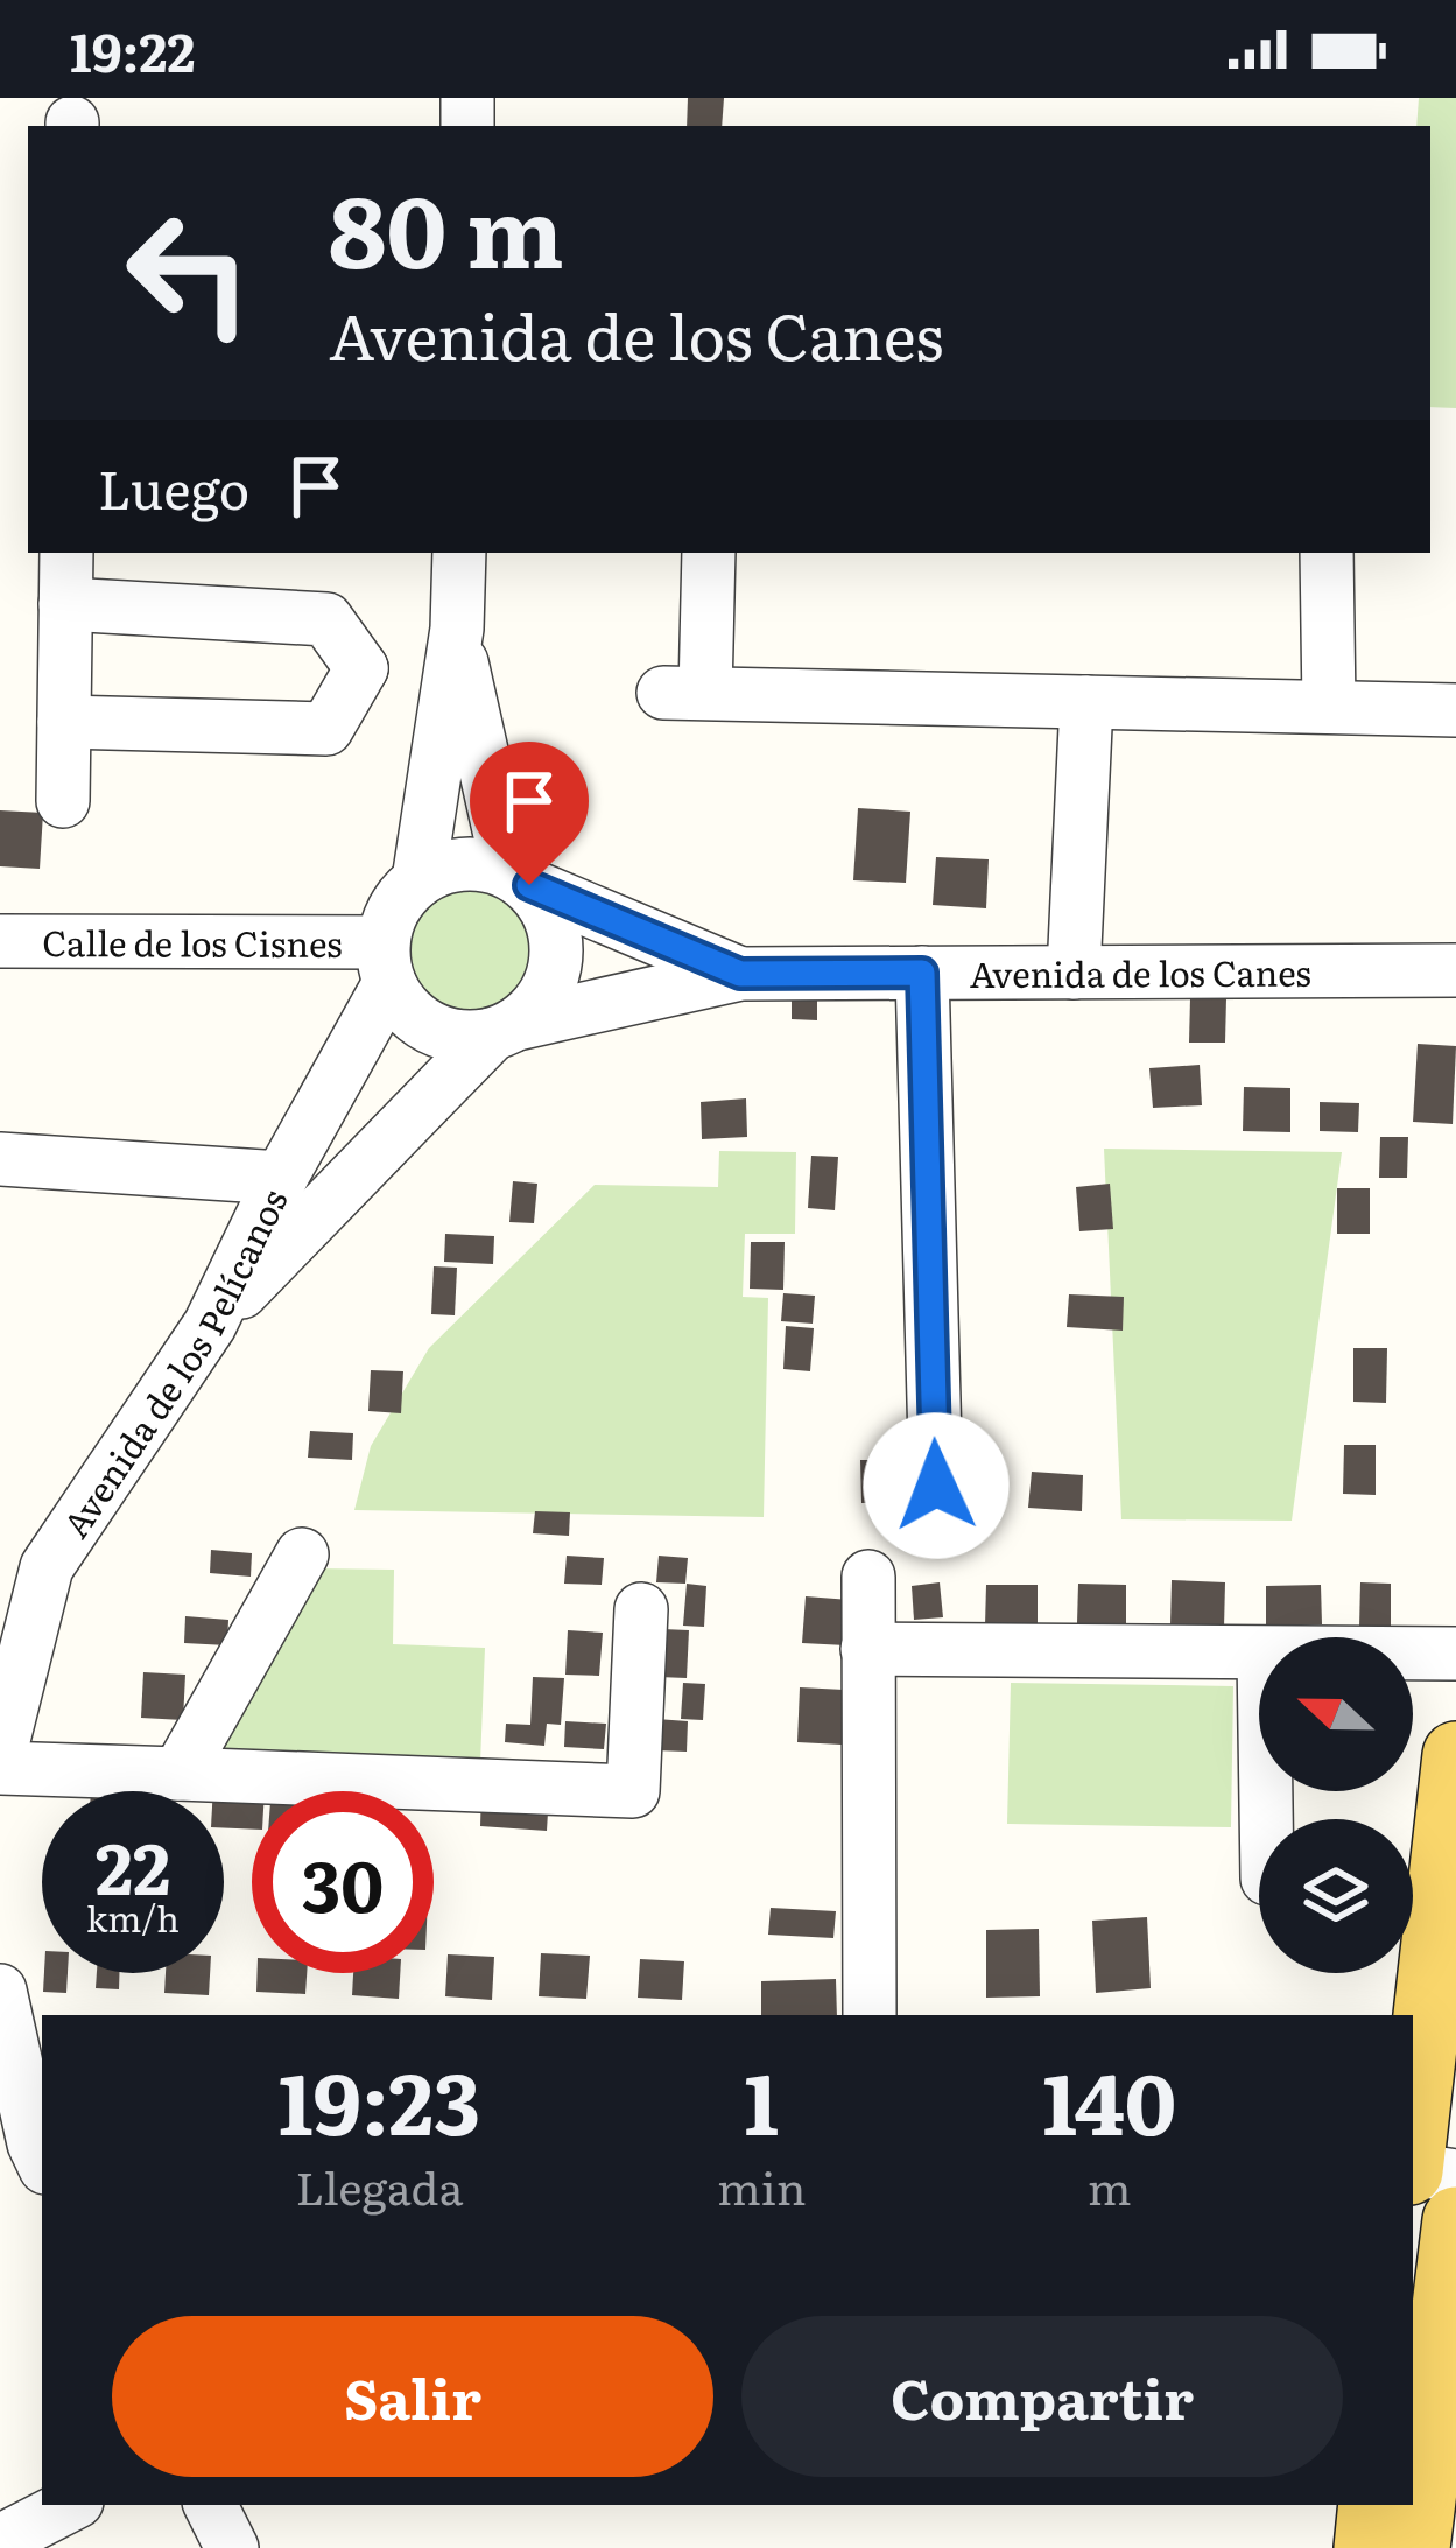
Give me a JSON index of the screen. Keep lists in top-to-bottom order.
{
  "streets": {
    "street": ["Calle de los Cisnes", "Avenida de los Canes", "Avenida de los Pelícanos"]
  },
  "crossings": [
    ["Calle de los Cisnes", "Avenida de los Canes"],
    ["Calle de los Cisnes", "Avenida de los Pelícanos"],
    ["Avenida de los Canes", "Avenida de los Pelícanos"]
  ],
  "north": "left",
  "page": {
    "status": "19:22",
    "turn": ["80 m", "Avenida de los Canes"],
    "then": "Luego",
    "speed": "22 km/h",
    "limit": "30",
    "eta": [
      "19:23",
      "Llegada",
      "1",
      "min",
      "140",
      "m"
    ],
    "buttons": ["Salir", "Compartir"]
  }
}
